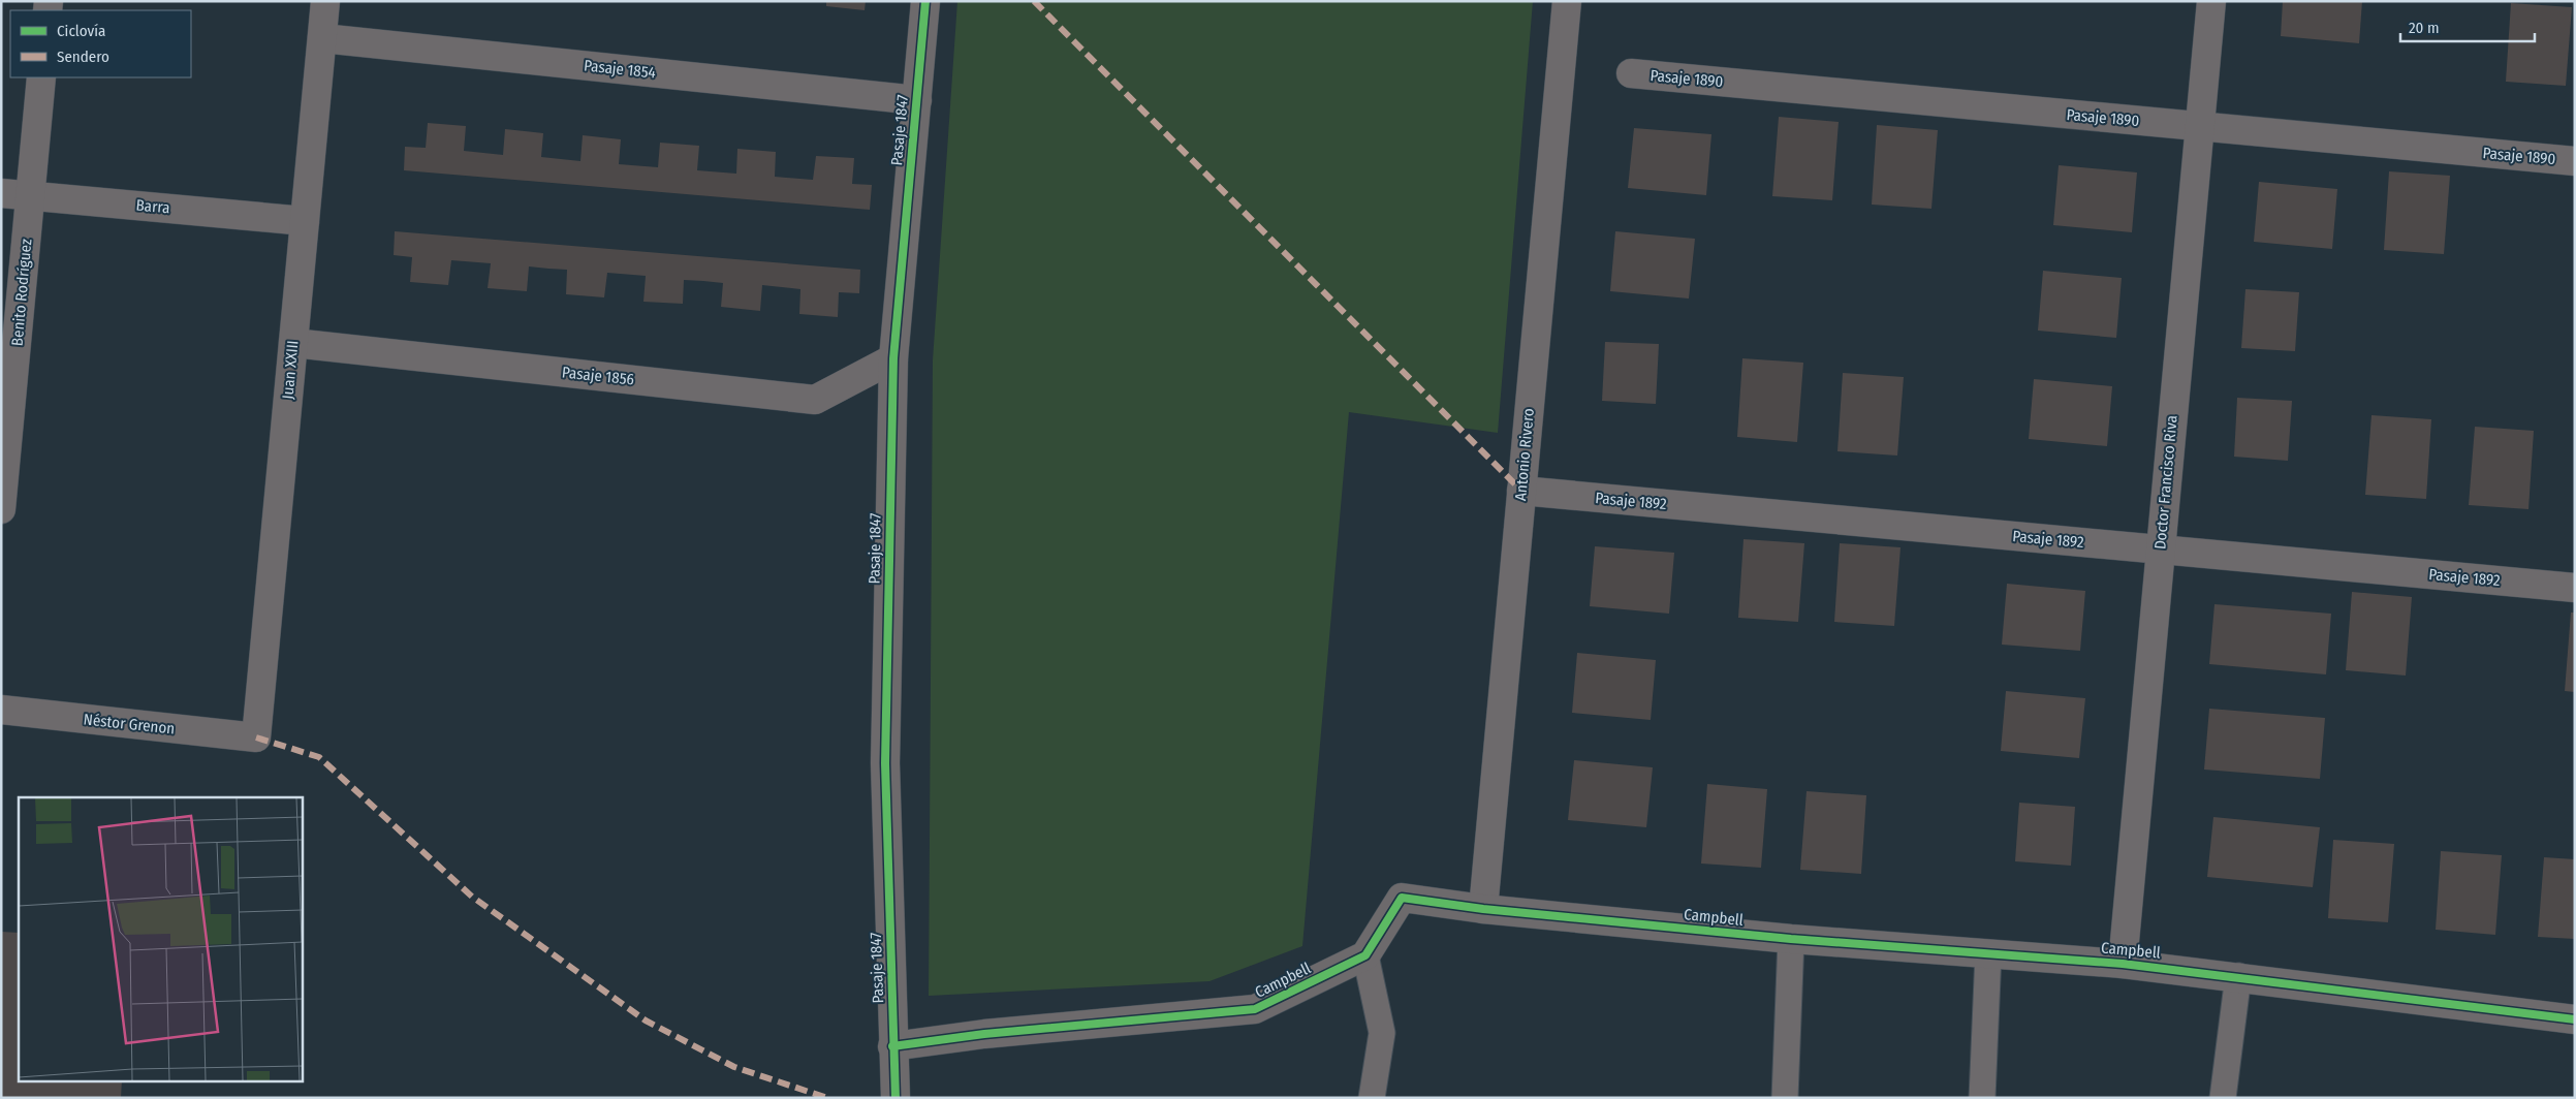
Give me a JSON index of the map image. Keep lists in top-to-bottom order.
{
  "streets": {
    "street": [
      "Pasaje 1854",
      "Pasaje 1890",
      "Pasaje 1847",
      "Barra",
      "Benito Rodríguez",
      "Juan XXIII",
      "Pasaje 1856",
      "Antonio Rivero",
      "Doctor Francisco Riva",
      "Pasaje 1892",
      "Néstor Grenon",
      "Campbell"
    ]
  },
  "crossings": [
    ["Pasaje 1854", "Pasaje 1847"],
    ["Pasaje 1854", "Juan XXIII"],
    ["Pasaje 1890", "Doctor Francisco Riva"],
    ["Pasaje 1847", "Pasaje 1856"],
    ["Pasaje 1847", "Campbell"],
    ["Barra", "Benito Rodríguez"],
    ["Barra", "Juan XXIII"],
    ["Juan XXIII", "Pasaje 1856"],
    ["Juan XXIII", "Néstor Grenon"],
    ["Antonio Rivero", "Pasaje 1892"],
    ["Antonio Rivero", "Campbell"],
    ["Doctor Francisco Riva", "Pasaje 1892"],
    ["Doctor Francisco Riva", "Campbell"]
  ],
  "legend": ["Ciclovía", "Sendero"],
  "scale_bar": "20 m"
}
